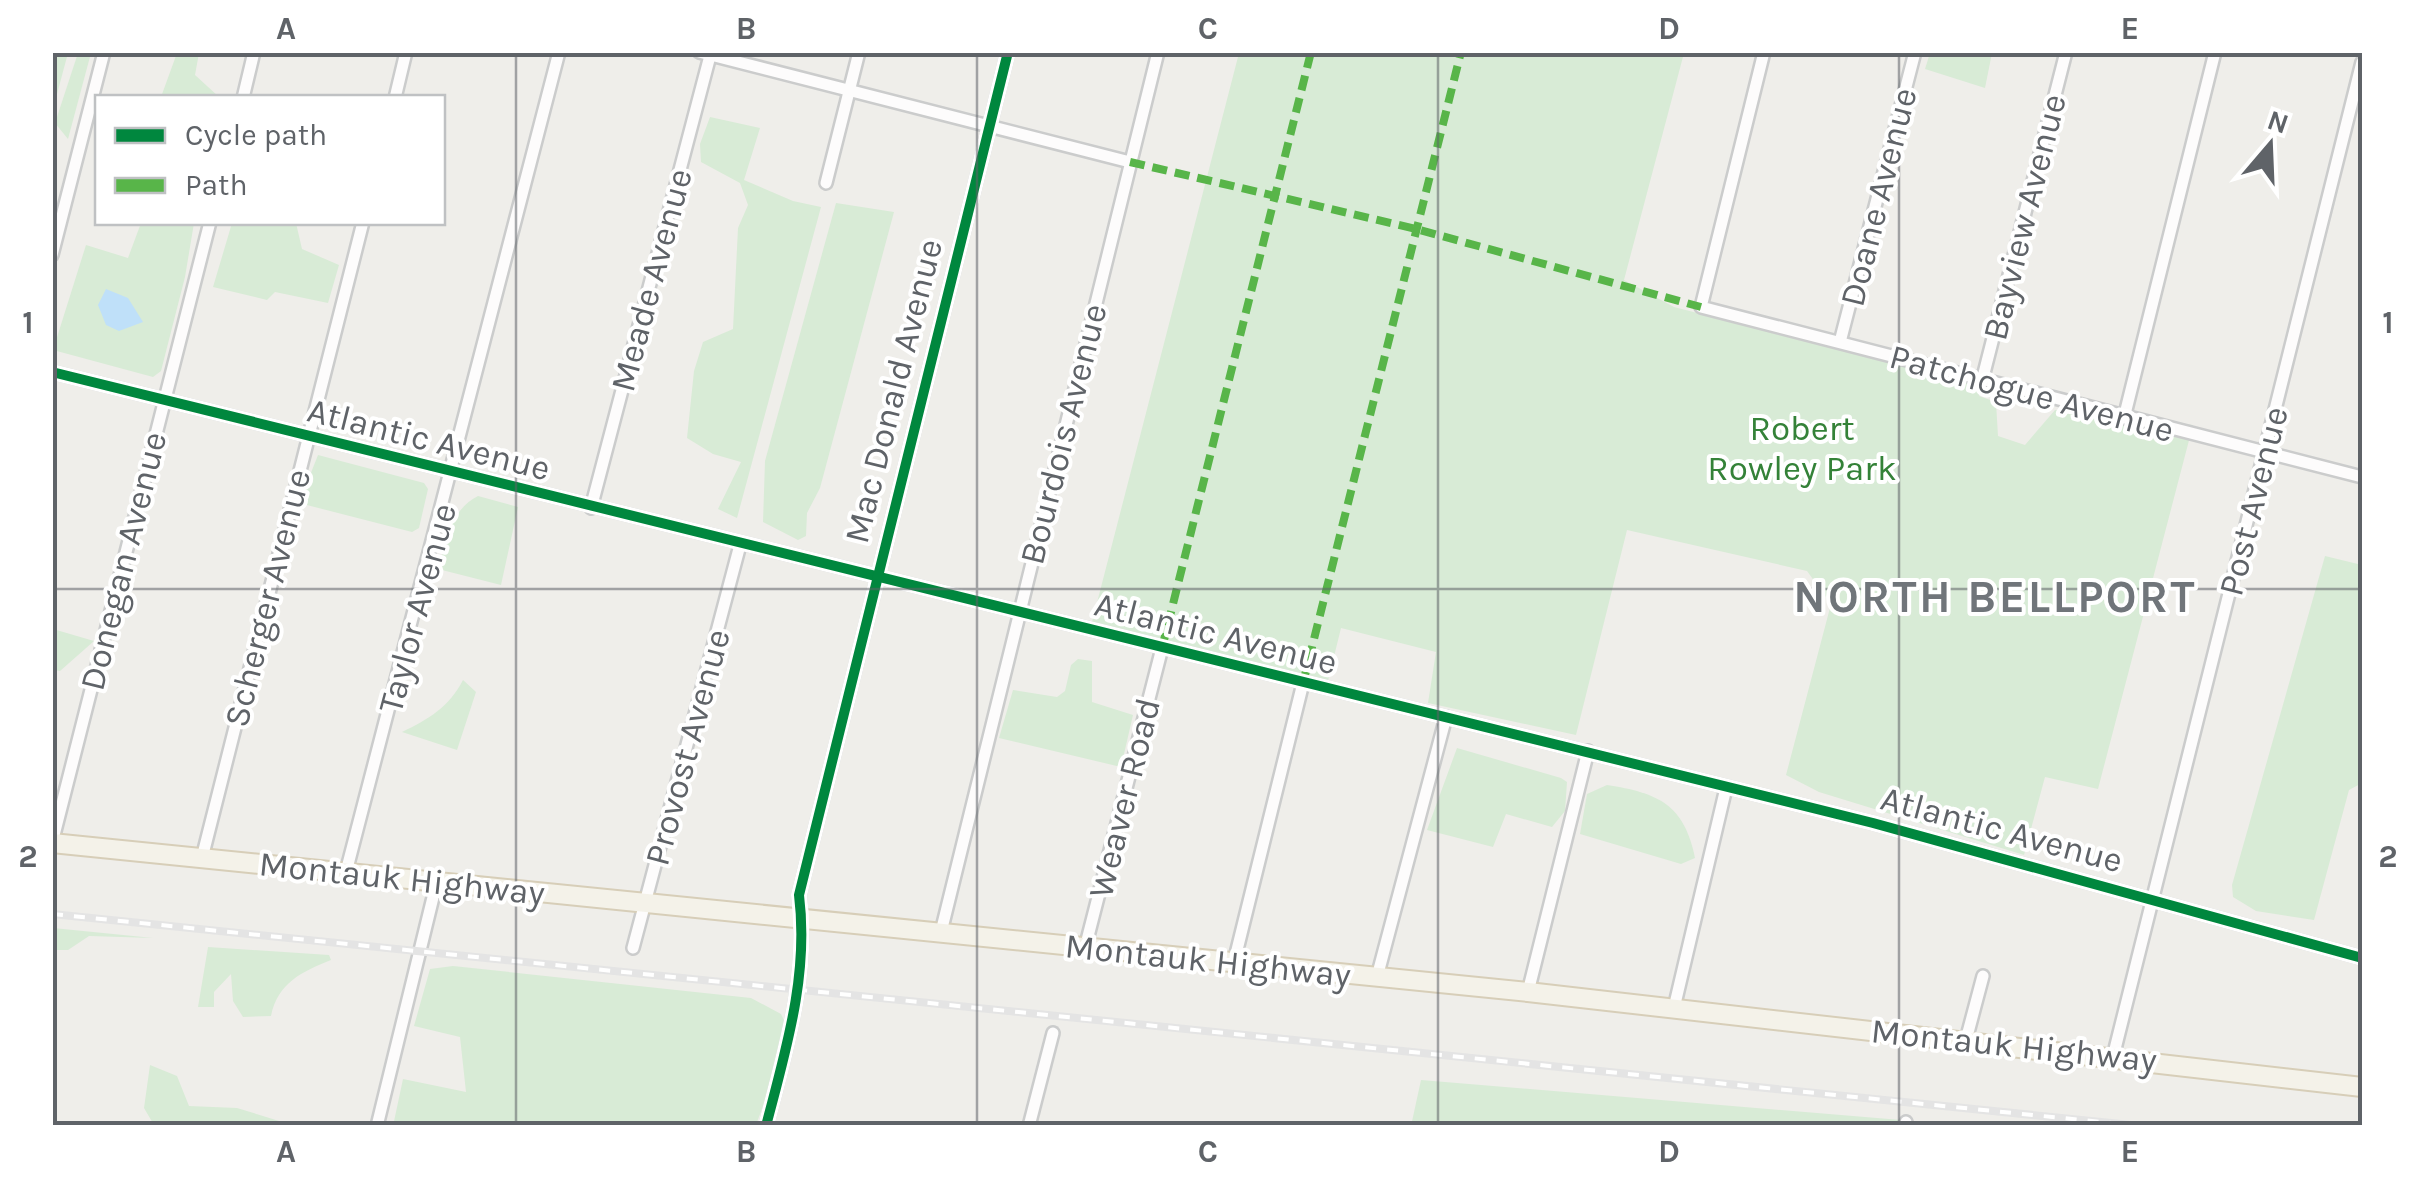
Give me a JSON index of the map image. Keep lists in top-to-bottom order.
{
  "streets": {
    "main road": ["Montauk Highway"],
    "street": [
      "Doane Avenue",
      "Bayview Avenue",
      "Meade Avenue",
      "Mac Donald Avenue",
      "Patchogue Avenue",
      "Bourdois Avenue",
      "Atlantic Avenue",
      "Post Avenue",
      "Donegan Avenue",
      "Scherger Avenue",
      "Taylor Avenue",
      "Provost Avenue",
      "Weaver Road"
    ]
  },
  "crossings": [
    ["Doane Avenue", "Patchogue Avenue"],
    ["Bayview Avenue", "Patchogue Avenue"],
    ["Meade Avenue", "Atlantic Avenue"],
    ["Mac Donald Avenue", "Atlantic Avenue"],
    ["Mac Donald Avenue", "Montauk Highway"],
    ["Patchogue Avenue", "Post Avenue"],
    ["Bourdois Avenue", "Atlantic Avenue"],
    ["Bourdois Avenue", "Montauk Highway"],
    ["Atlantic Avenue", "Post Avenue"],
    ["Atlantic Avenue", "Donegan Avenue"],
    ["Atlantic Avenue", "Scherger Avenue"],
    ["Atlantic Avenue", "Taylor Avenue"],
    ["Atlantic Avenue", "Provost Avenue"],
    ["Atlantic Avenue", "Weaver Road"],
    ["Post Avenue", "Montauk Highway"],
    ["Donegan Avenue", "Montauk Highway"],
    ["Scherger Avenue", "Montauk Highway"],
    ["Taylor Avenue", "Montauk Highway"],
    ["Provost Avenue", "Montauk Highway"],
    ["Weaver Road", "Montauk Highway"]
  ],
  "districts": ["NORTH BELLPORT"],
  "parks": ["Robert Rowley Park"],
  "legend": ["Cycle path", "Path"],
  "north": "top",
  "grid": {
    "columns": [
      "A",
      "B",
      "C",
      "D",
      "E"
    ],
    "rows": ["1", "2"]
  }
}
